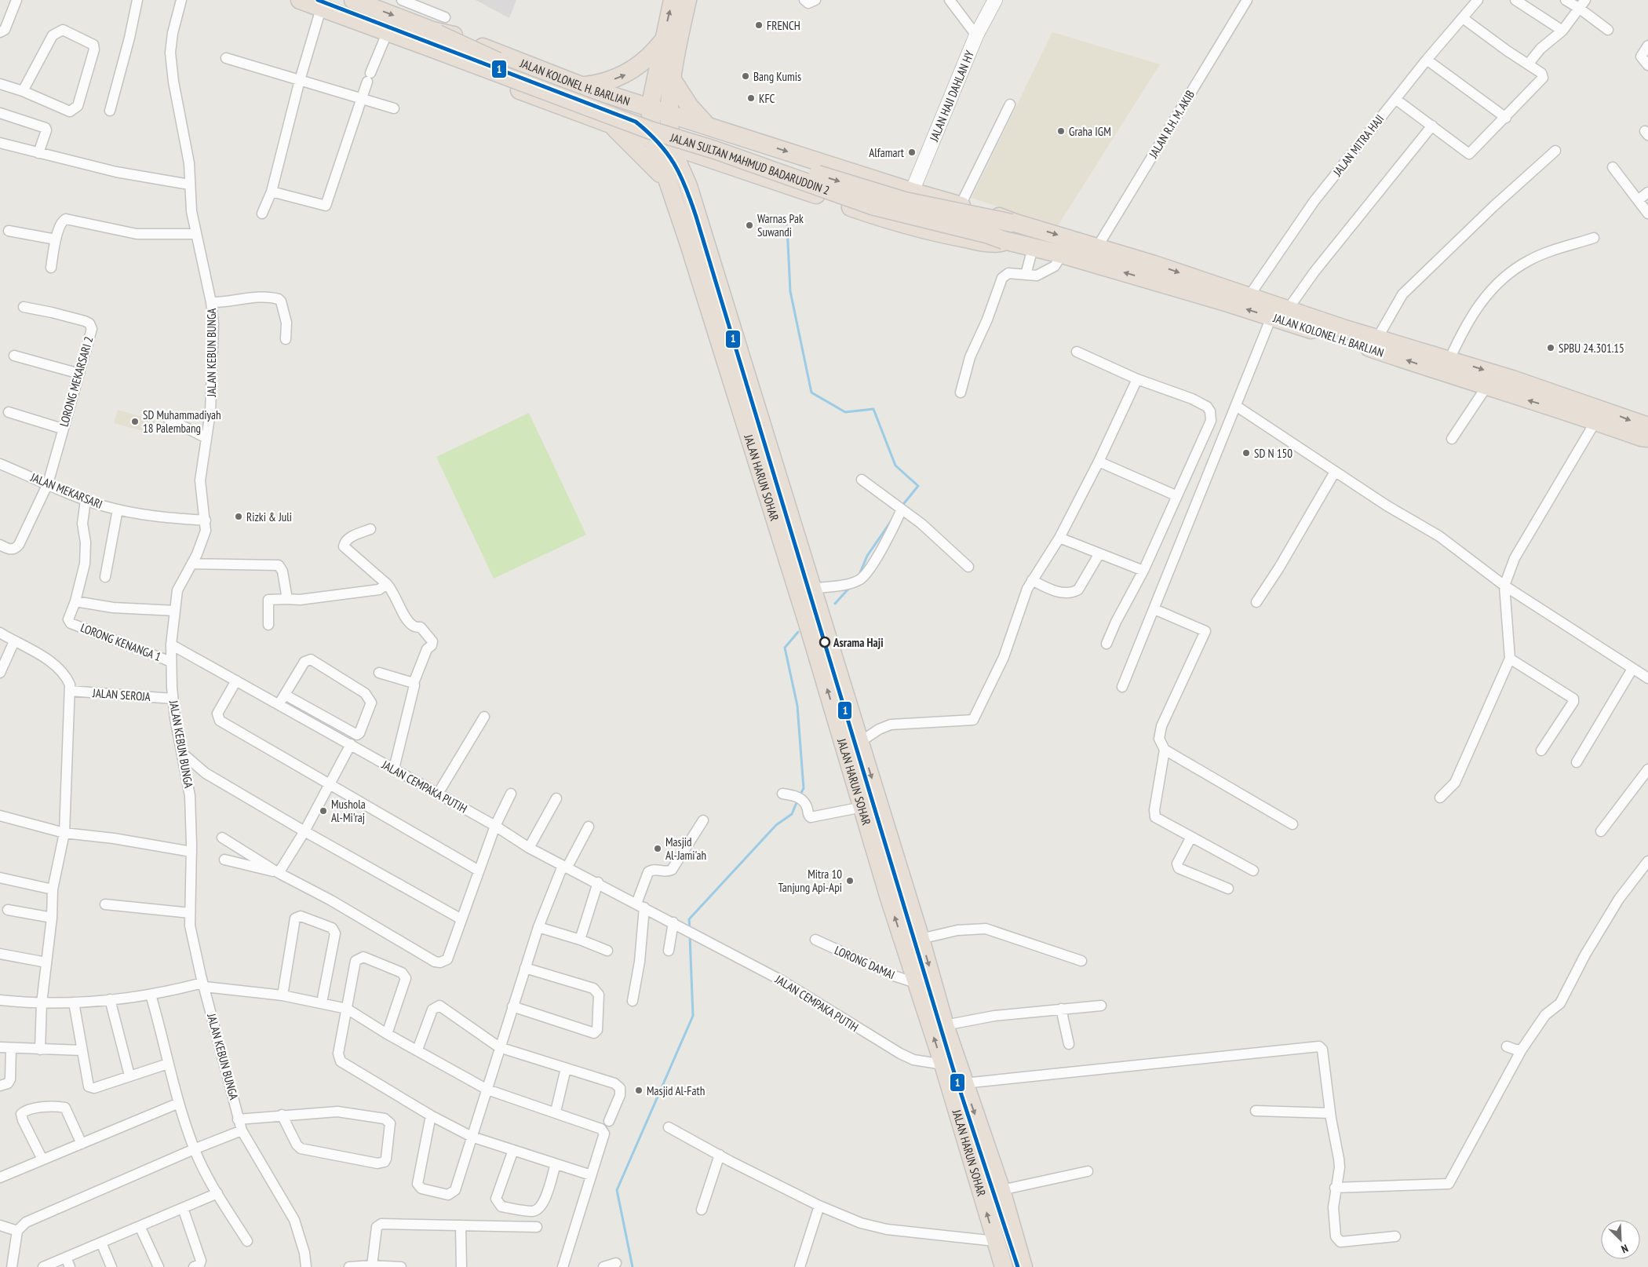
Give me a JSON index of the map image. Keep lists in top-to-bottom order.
{
  "streets": {
    "highway": ["JALAN KOLONEL H. BARLIAN", "JALAN SULTAN MAHMUD BADARUDDIN 2", "JALAN HARUN SOHAR"],
    "street": [
      "JALAN HAJI DAHLAN HY",
      "JALAN R.H. M. AKIB",
      "JALAN MITRA HAJI",
      "JALAN KEBUN BUNGA",
      "LORONG MEKARSARI 2",
      "JALAN MEKARSARI",
      "LORONG KENANGA 1",
      "JALAN SEROJA",
      "JALAN CEMPAKA PUTIH",
      "LORONG DAMAI"
    ]
  },
  "crossings": [
    ["JALAN KOLONEL H. BARLIAN", "JALAN HAJI DAHLAN HY"],
    ["JALAN KOLONEL H. BARLIAN", "JALAN R.H. M. AKIB"],
    ["JALAN KOLONEL H. BARLIAN", "JALAN MITRA HAJI"],
    ["JALAN KOLONEL H. BARLIAN", "JALAN SULTAN MAHMUD BADARUDDIN 2"],
    ["JALAN KOLONEL H. BARLIAN", "JALAN HARUN SOHAR"],
    ["JALAN KEBUN BUNGA", "JALAN MEKARSARI"],
    ["JALAN KEBUN BUNGA", "LORONG KENANGA 1"],
    ["JALAN KEBUN BUNGA", "JALAN SEROJA"],
    ["JALAN KEBUN BUNGA", "JALAN CEMPAKA PUTIH"],
    ["LORONG MEKARSARI 2", "JALAN MEKARSARI"],
    ["JALAN HARUN SOHAR", "JALAN CEMPAKA PUTIH"],
    ["JALAN HARUN SOHAR", "LORONG DAMAI"],
    ["JALAN MEKARSARI", "LORONG KENANGA 1"]
  ],
  "places": [
    "FRENCH",
    "Bang Kumis",
    "KFC",
    "Graha IGM",
    "Alfamart",
    "Warnas Pak Suwandi",
    "SPBU 24.301.15",
    "SD Muhammadiyah 18 Palembang",
    "SD N 150",
    "Rizki & Juli",
    "Asrama Haji",
    "Mushola Al-Mi'raj",
    "Masjid Al-Jami'ah",
    "Mitra 10 Tanjung Api-Api",
    "Masjid Al-Fath"
  ],
  "lines": ["rail line 1"],
  "north": "bottom right"
}
